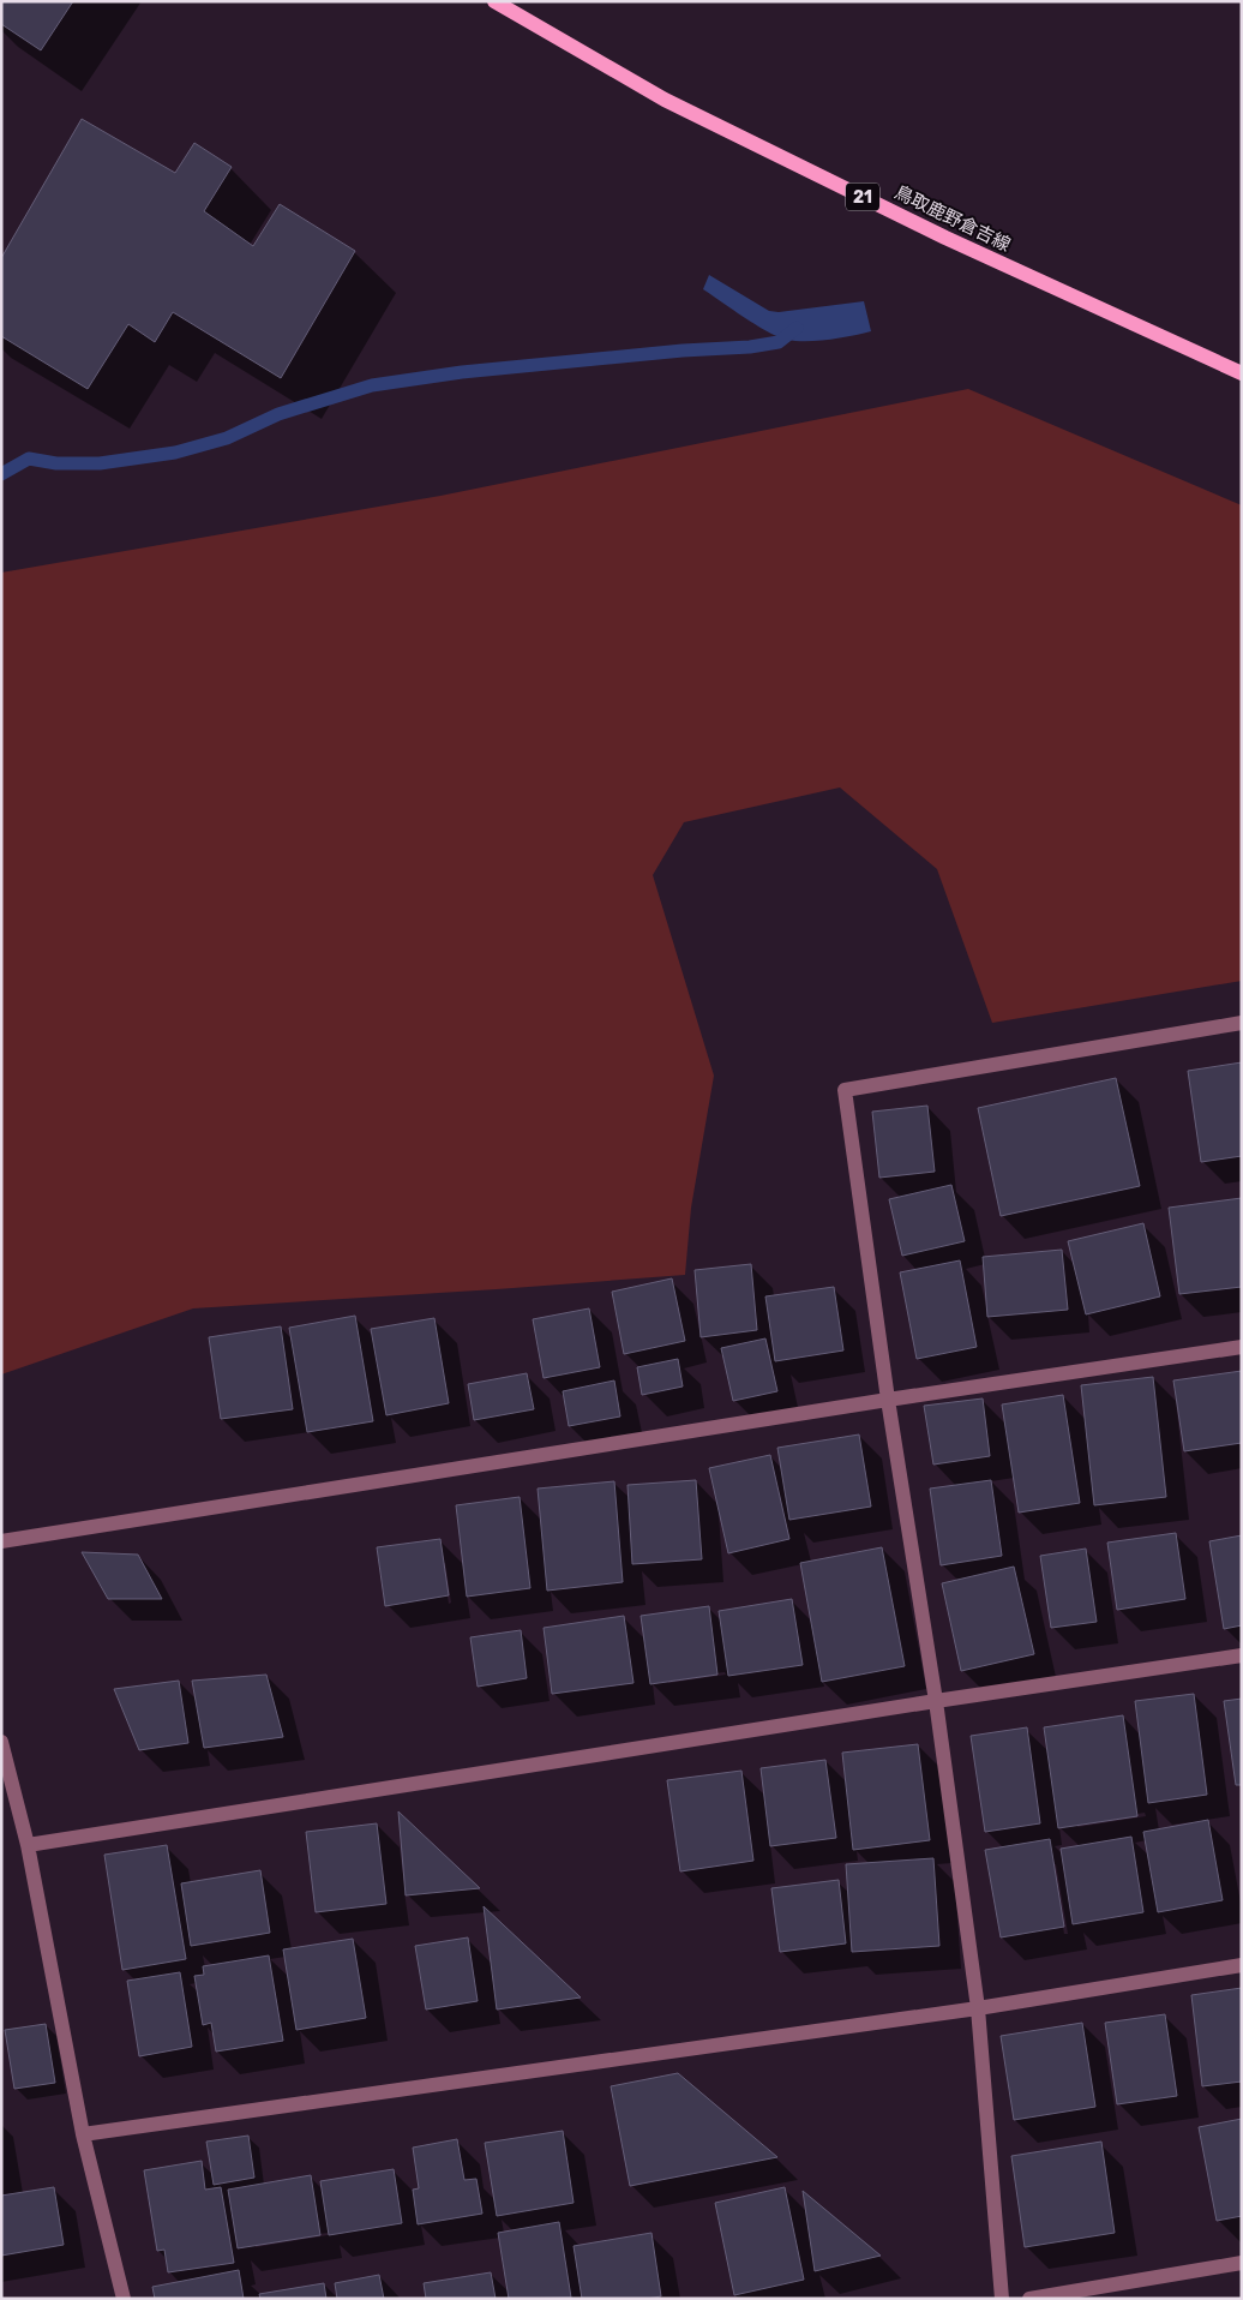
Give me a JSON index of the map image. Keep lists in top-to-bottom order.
{
  "streets": {
    "main road": ["21", "鳥取鹿野倉吉線"]
  }
}
